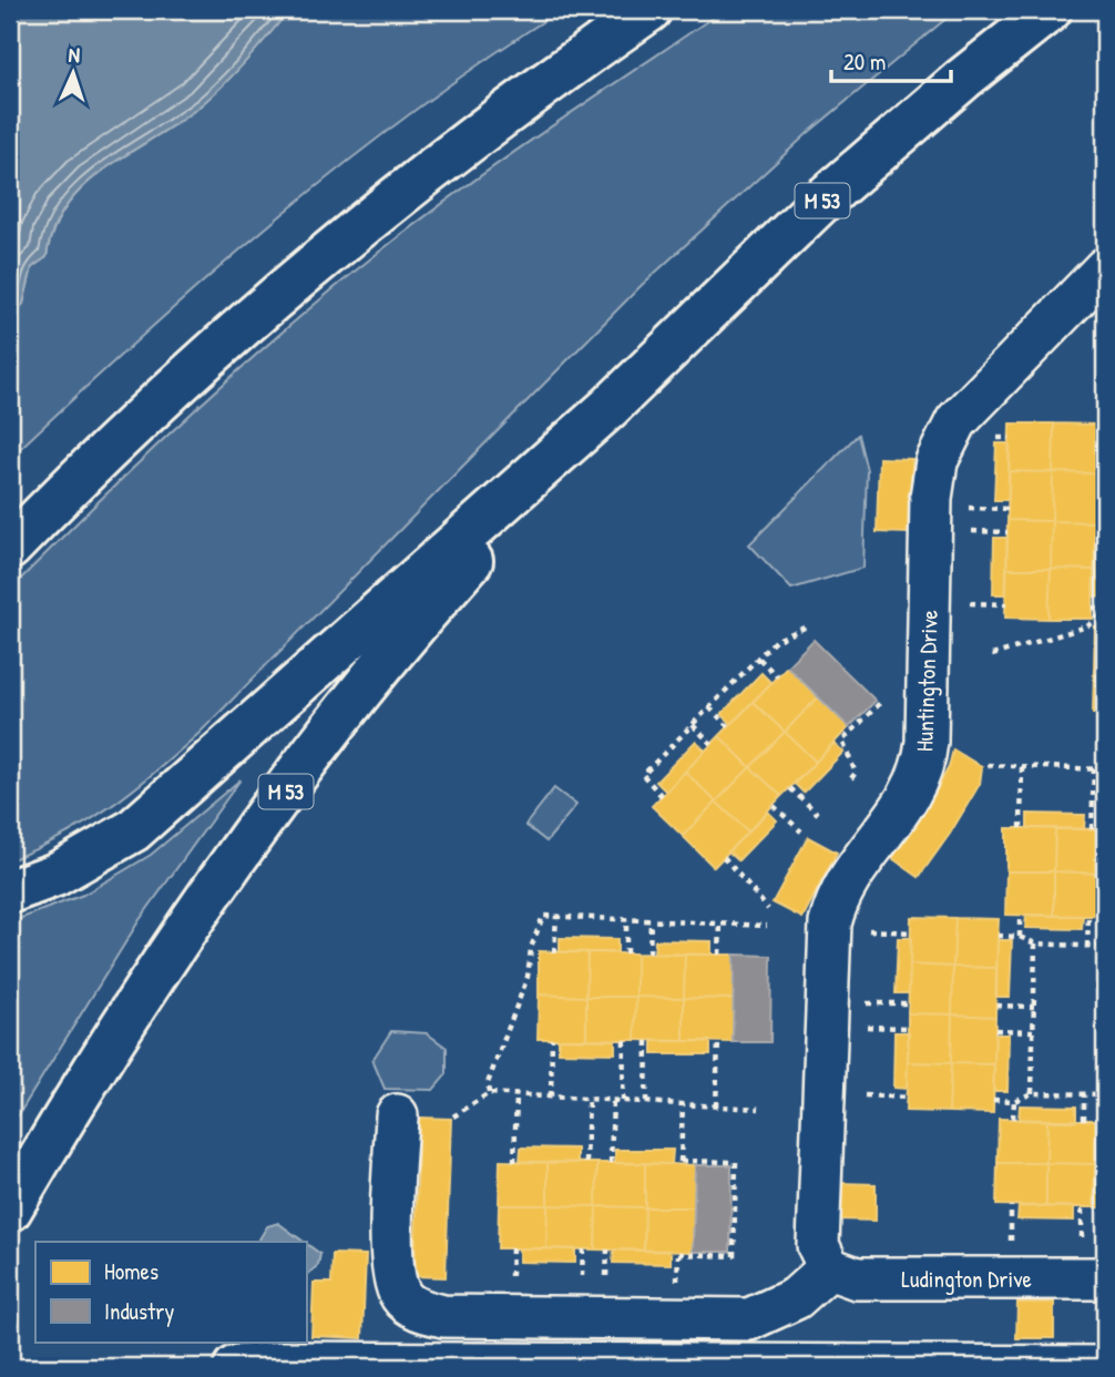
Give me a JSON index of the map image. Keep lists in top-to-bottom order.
{
  "streets": {
    "highway": ["M 53"],
    "street": ["Huntington Drive", "Ludington Drive"]
  },
  "crossings": [
    ["Huntington Drive", "Ludington Drive"]
  ],
  "legend": ["Homes", "Industry"],
  "scale_bar": "20 m",
  "north": "top"
}
